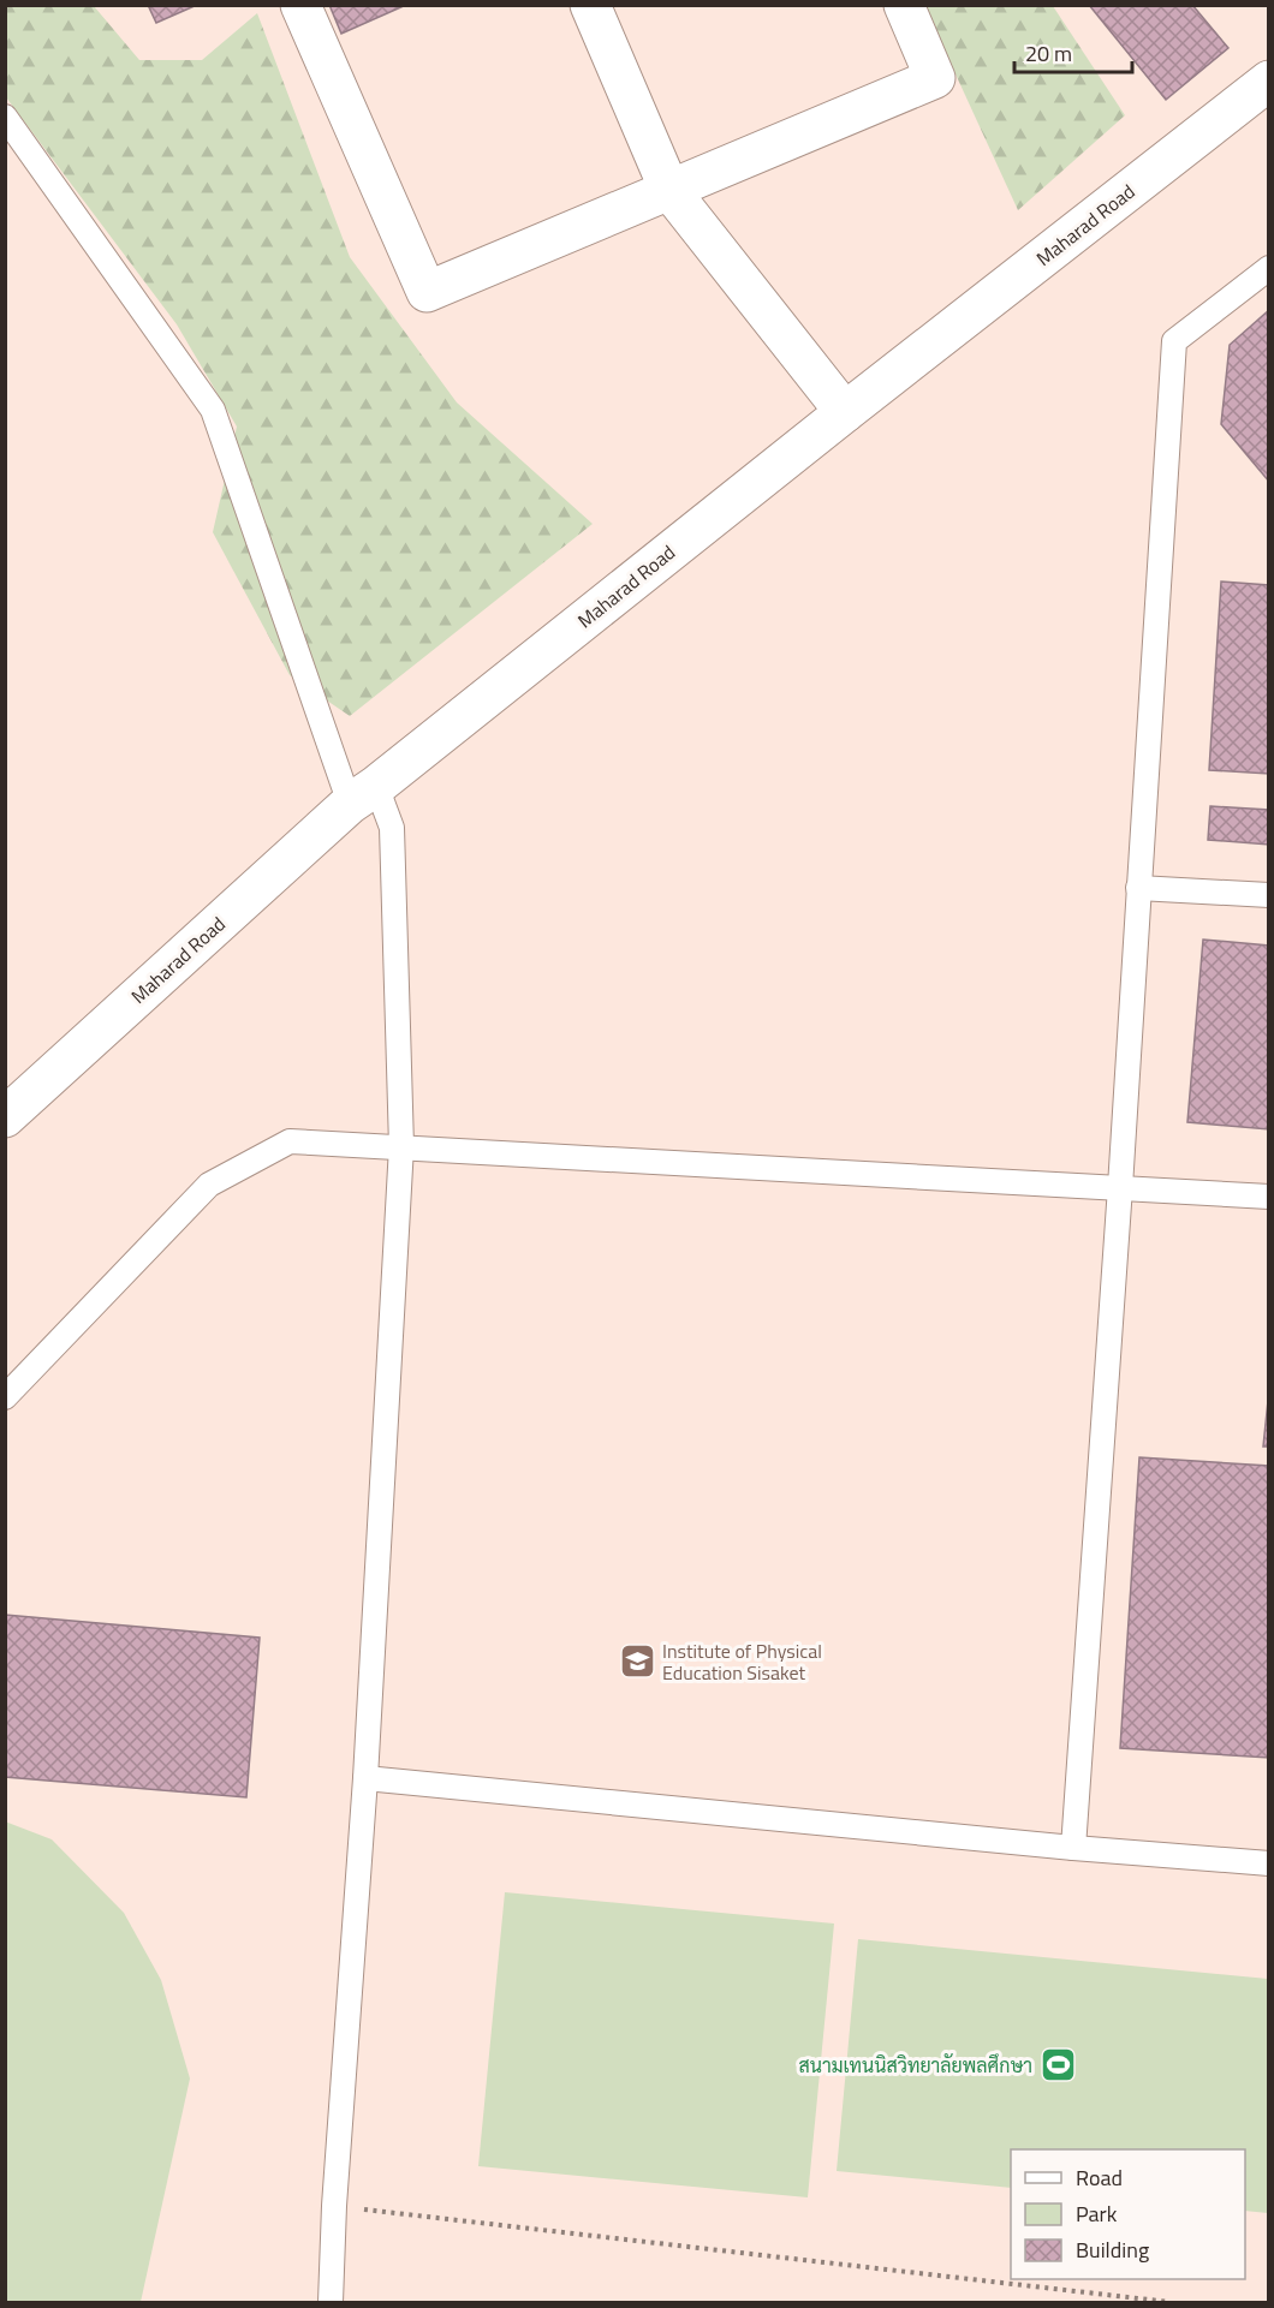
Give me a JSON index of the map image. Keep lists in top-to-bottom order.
{
  "streets": {
    "street": ["Maharad Road"]
  },
  "places": {
    "school or university": ["Institute of Physical Education Sisaket"],
    "sports": ["สนามเทนนิสวิทยาลัยพลศึกษา"]
  },
  "legend": ["Road", "Park", "Building"],
  "scale_bar": "20 m"
}
